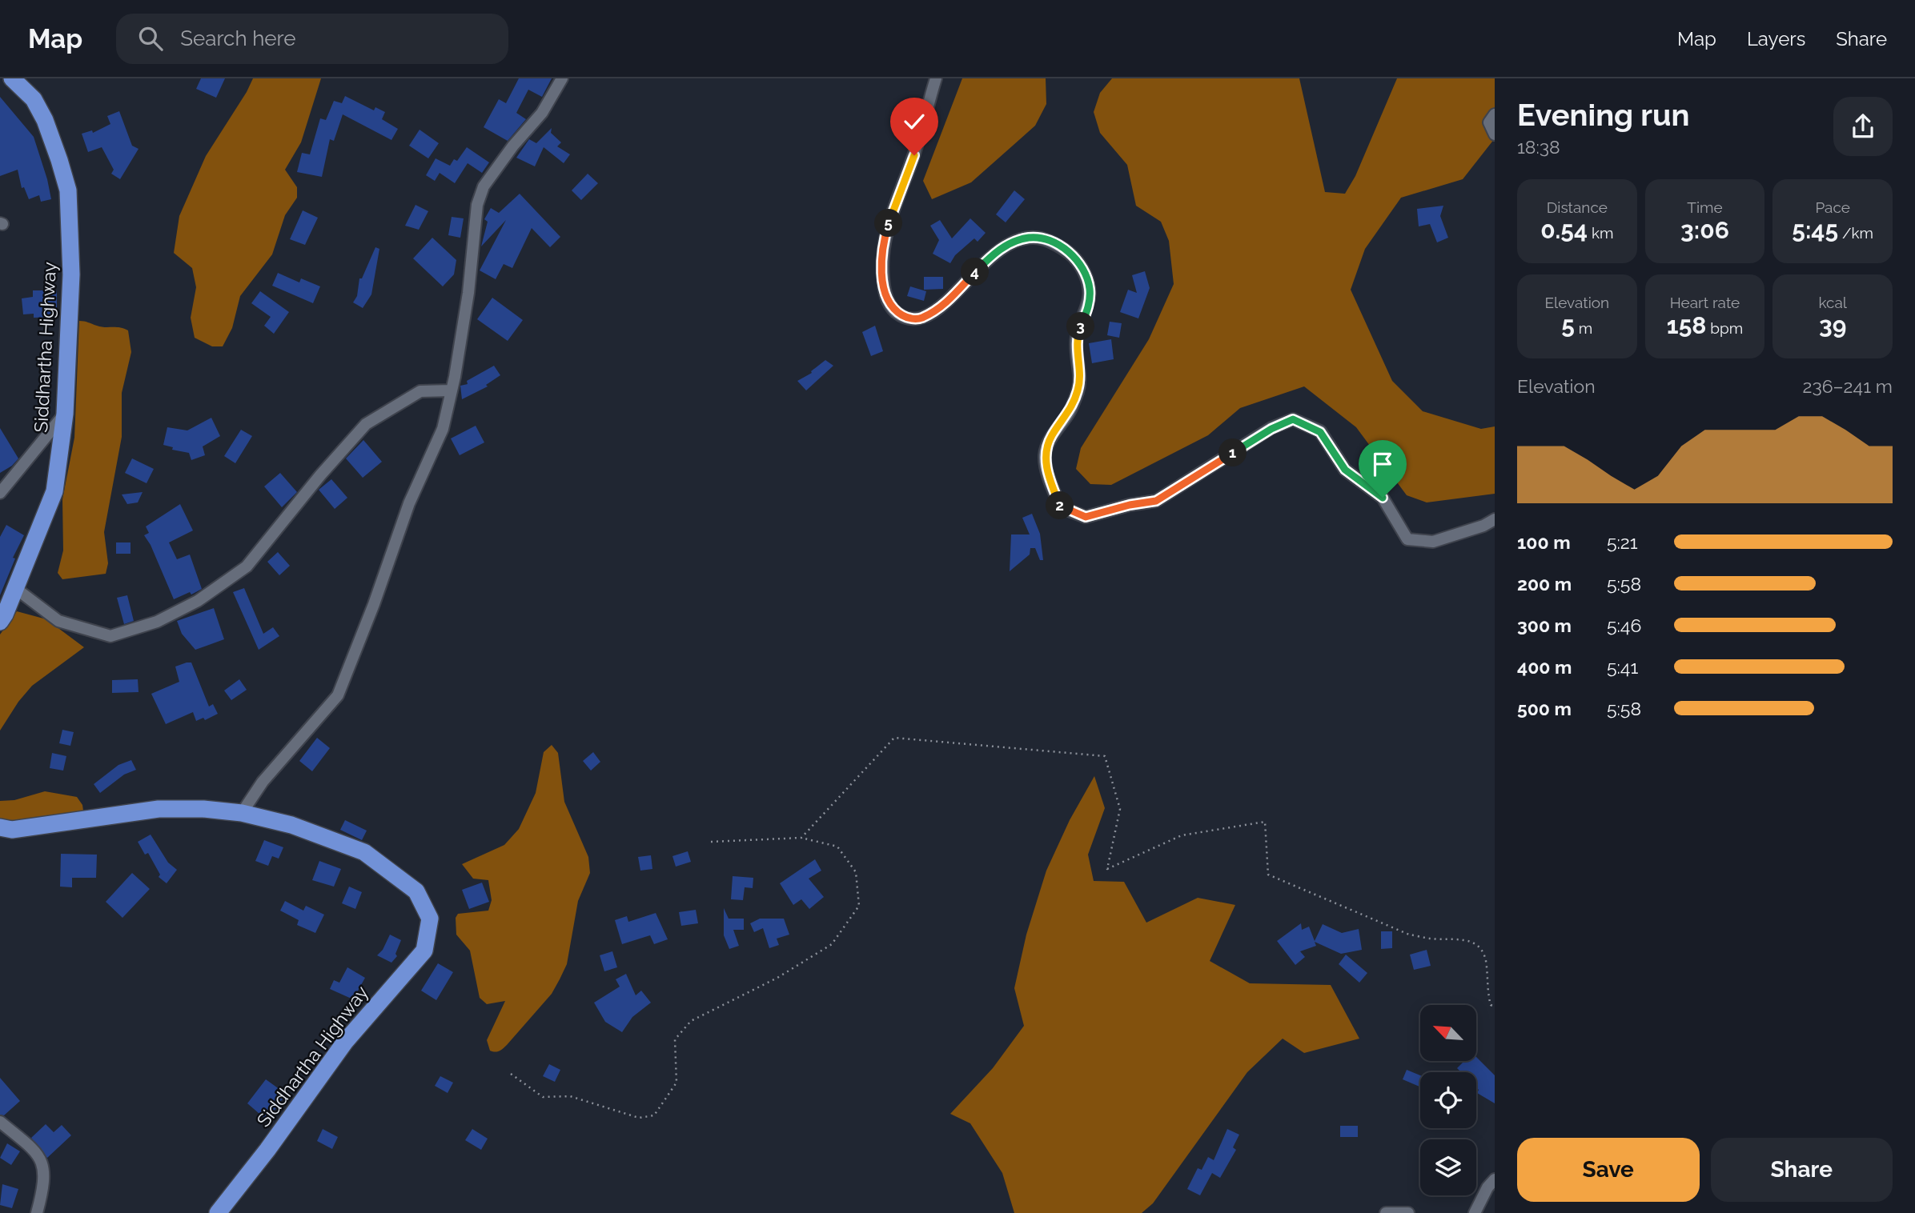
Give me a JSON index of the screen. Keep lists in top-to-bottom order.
{
  "streets": {
    "highway": ["Siddhartha Highway"]
  },
  "north": "top left",
  "page": {
    "header": "Map",
    "search": "Search here",
    "nav": ["Map", "Layers", "Share"],
    "heading": ["Evening run", "18:38"],
    "stats": [
      ["Distance", "0.54 km"],
      ["Time", "3:06"],
      ["Pace", "5:45 /km"],
      ["Elevation", "5 m"],
      ["Heart rate", "158 bpm"],
      ["kcal", "39"]
    ],
    "pins": [
      "5",
      "4",
      "3",
      "1",
      "2"
    ],
    "chart": ["Elevation", "236–241 m"],
    "list": [
      {
        "name": "100 m",
        "note": "5:21"
      },
      {
        "name": "200 m",
        "note": "5:58"
      },
      {
        "name": "300 m",
        "note": "5:46"
      },
      {
        "name": "400 m",
        "note": "5:41"
      },
      {
        "name": "500 m",
        "note": "5:58"
      }
    ],
    "buttons": ["Save", "Share"]
  }
}
